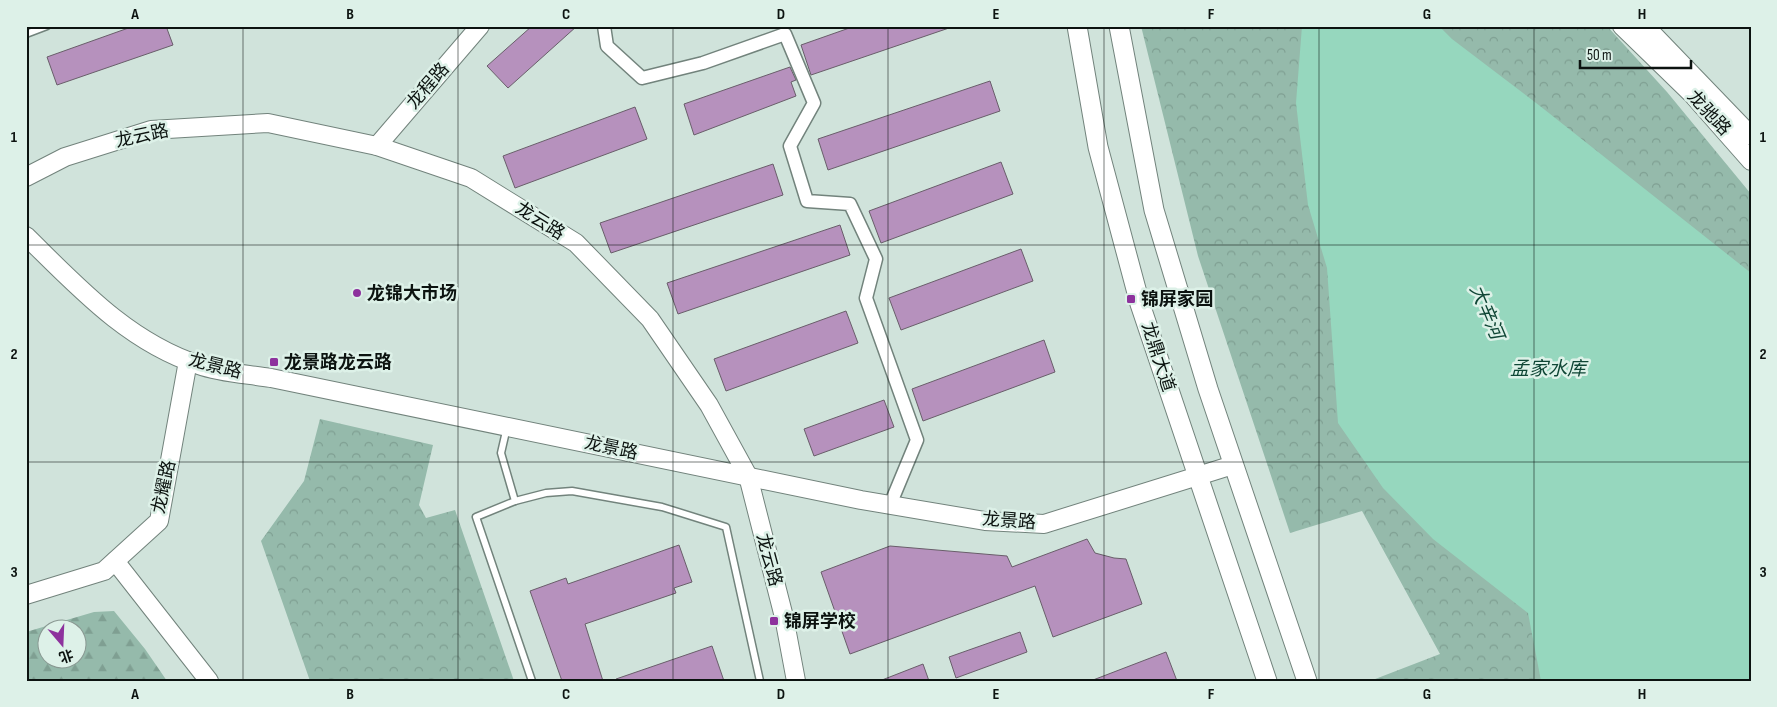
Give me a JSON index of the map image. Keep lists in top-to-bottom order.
{
  "streets": {
    "main road": ["龙鼎大道"],
    "street": [
      "龙程路",
      "龙驰路",
      "龙云路",
      "龙景路",
      "龙耀路"
    ]
  },
  "crossings": [
    ["龙程路", "龙云路"],
    ["龙云路", "龙景路"],
    ["龙鼎大道", "龙景路"],
    ["龙景路", "龙耀路"]
  ],
  "water": ["大辛河", "孟家水库"],
  "places": {
    "other": ["龙锦大市场"],
    "transit": ["锦屏家园", "龙景路龙云路", "锦屏学校"]
  },
  "scale_bar": "50 m",
  "north": "bottom",
  "grid": {
    "columns": [
      "A",
      "B",
      "C",
      "D",
      "E",
      "F",
      "G",
      "H"
    ],
    "rows": ["1", "2", "3"]
  }
}
